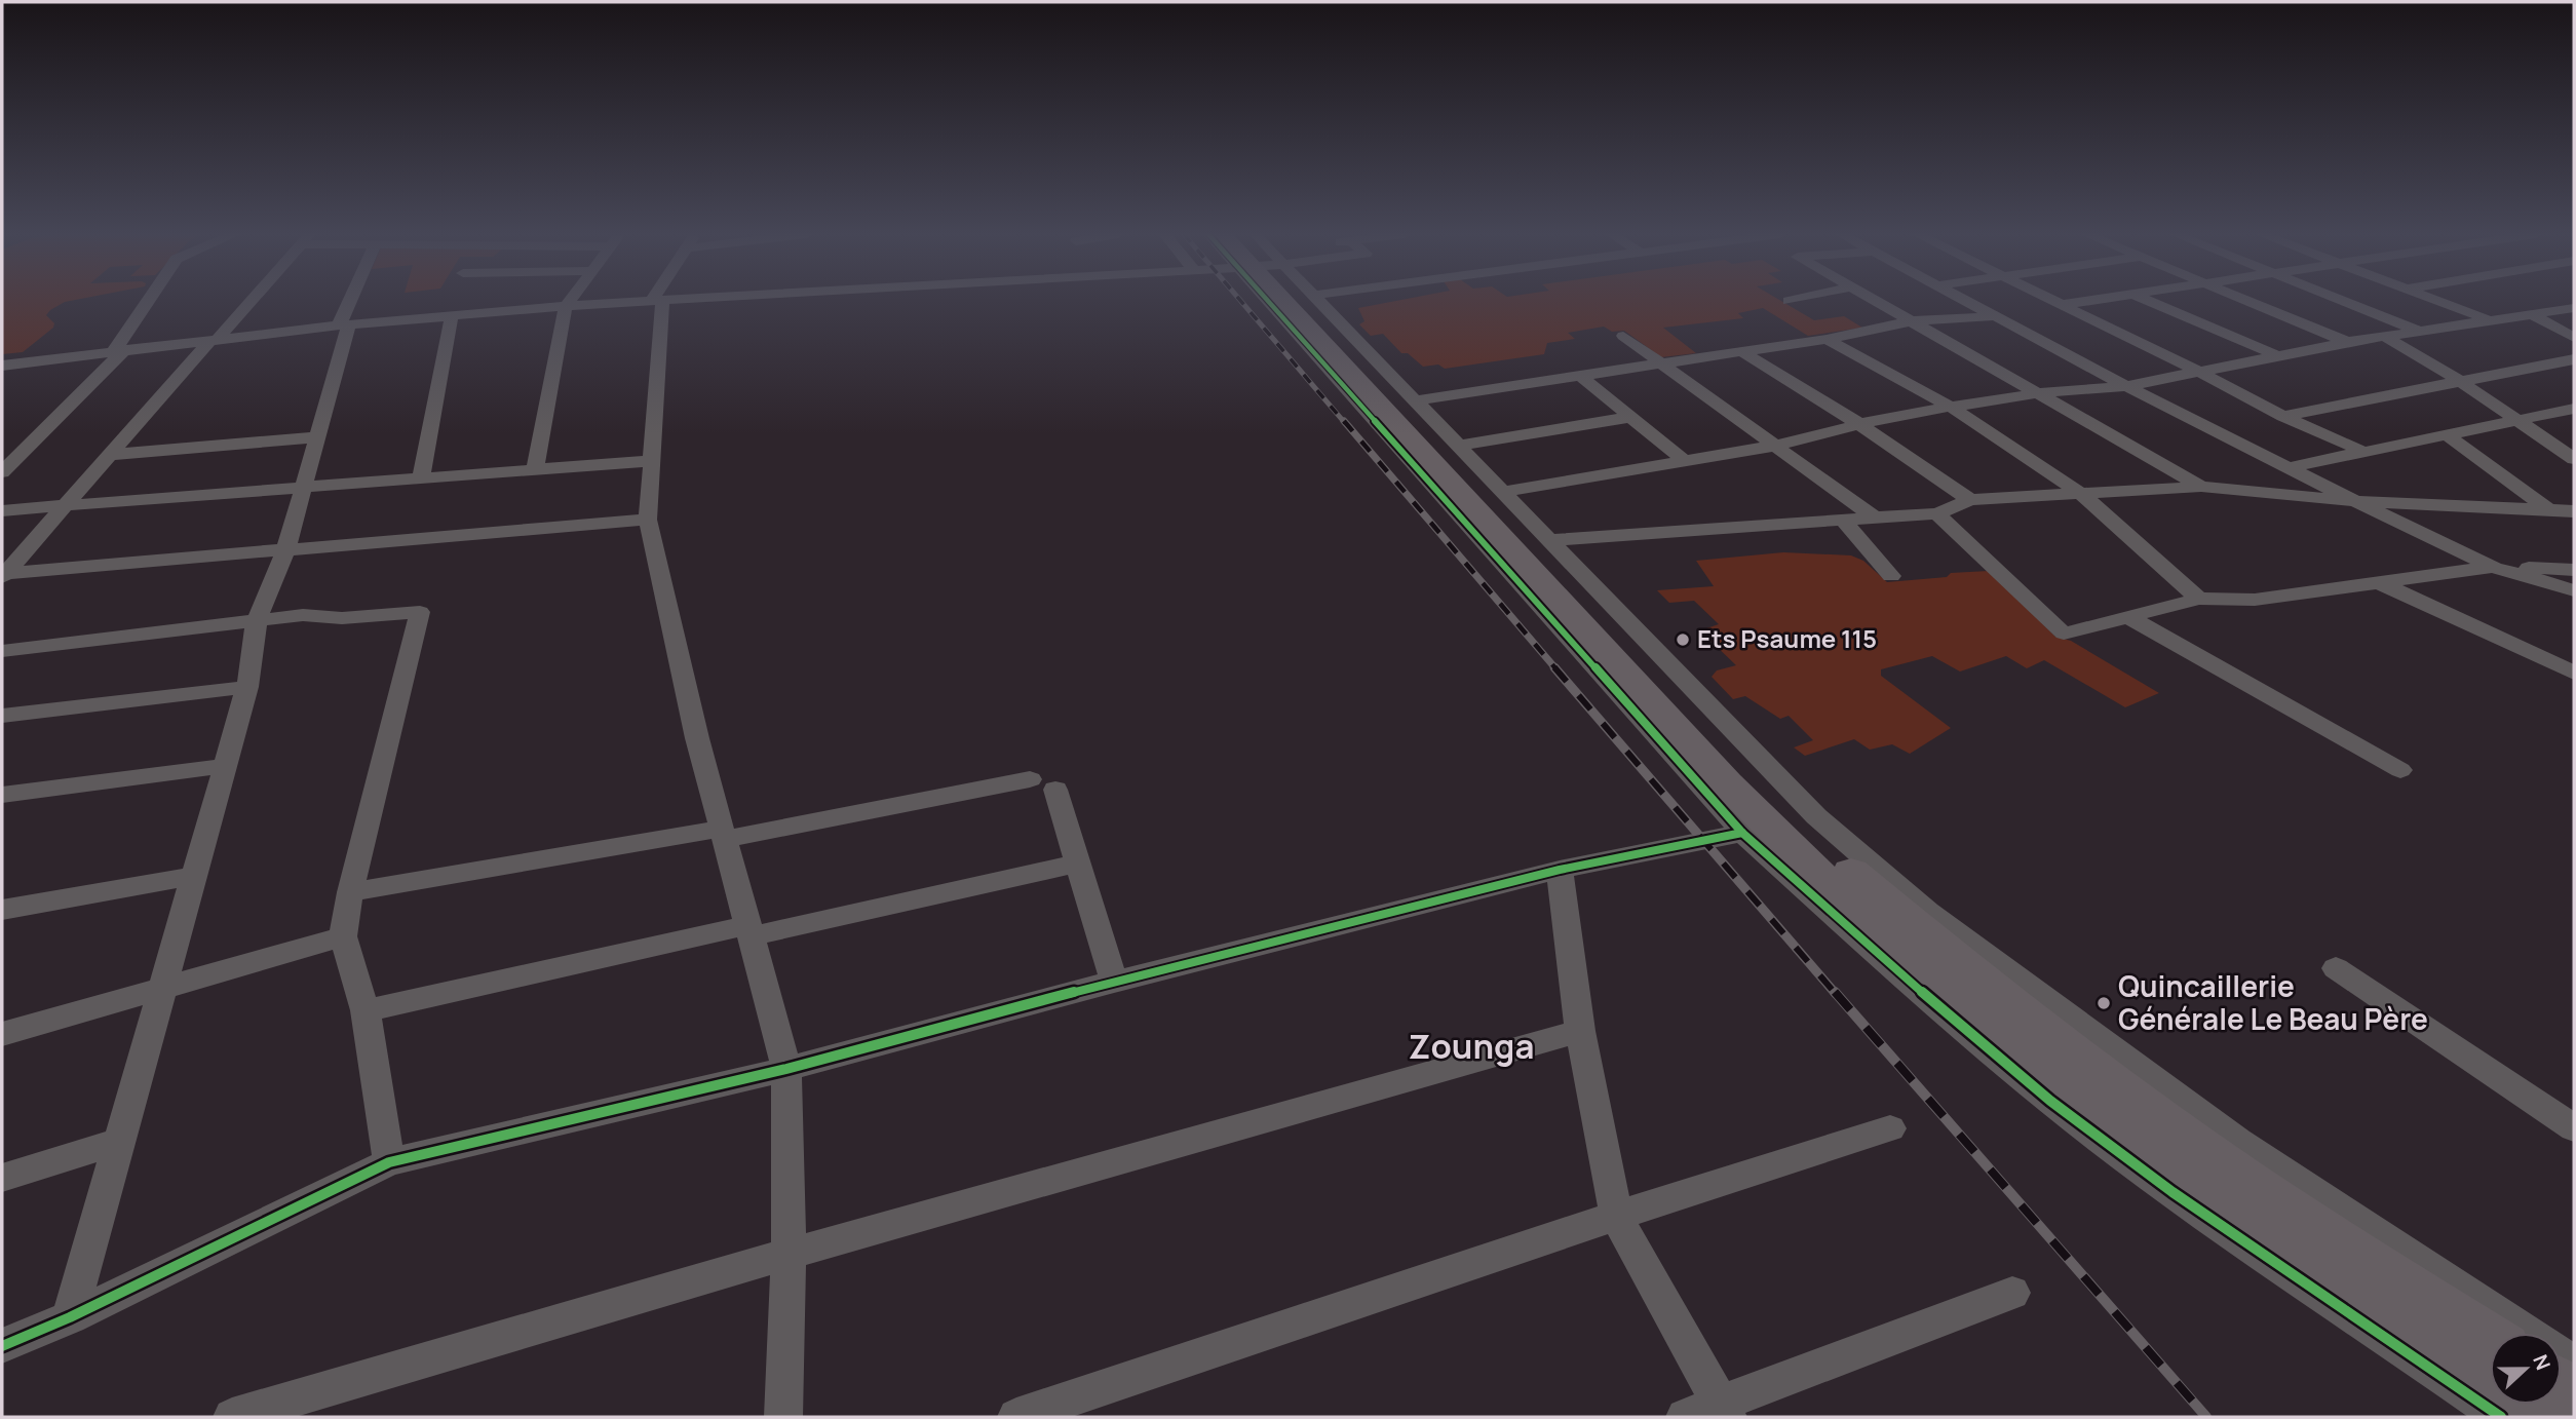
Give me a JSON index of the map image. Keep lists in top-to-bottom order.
{
  "districts": ["Zounga"],
  "places": ["Ets Psaume 115", "Quincaillerie Générale Le Beau Père"],
  "north": "right"
}
